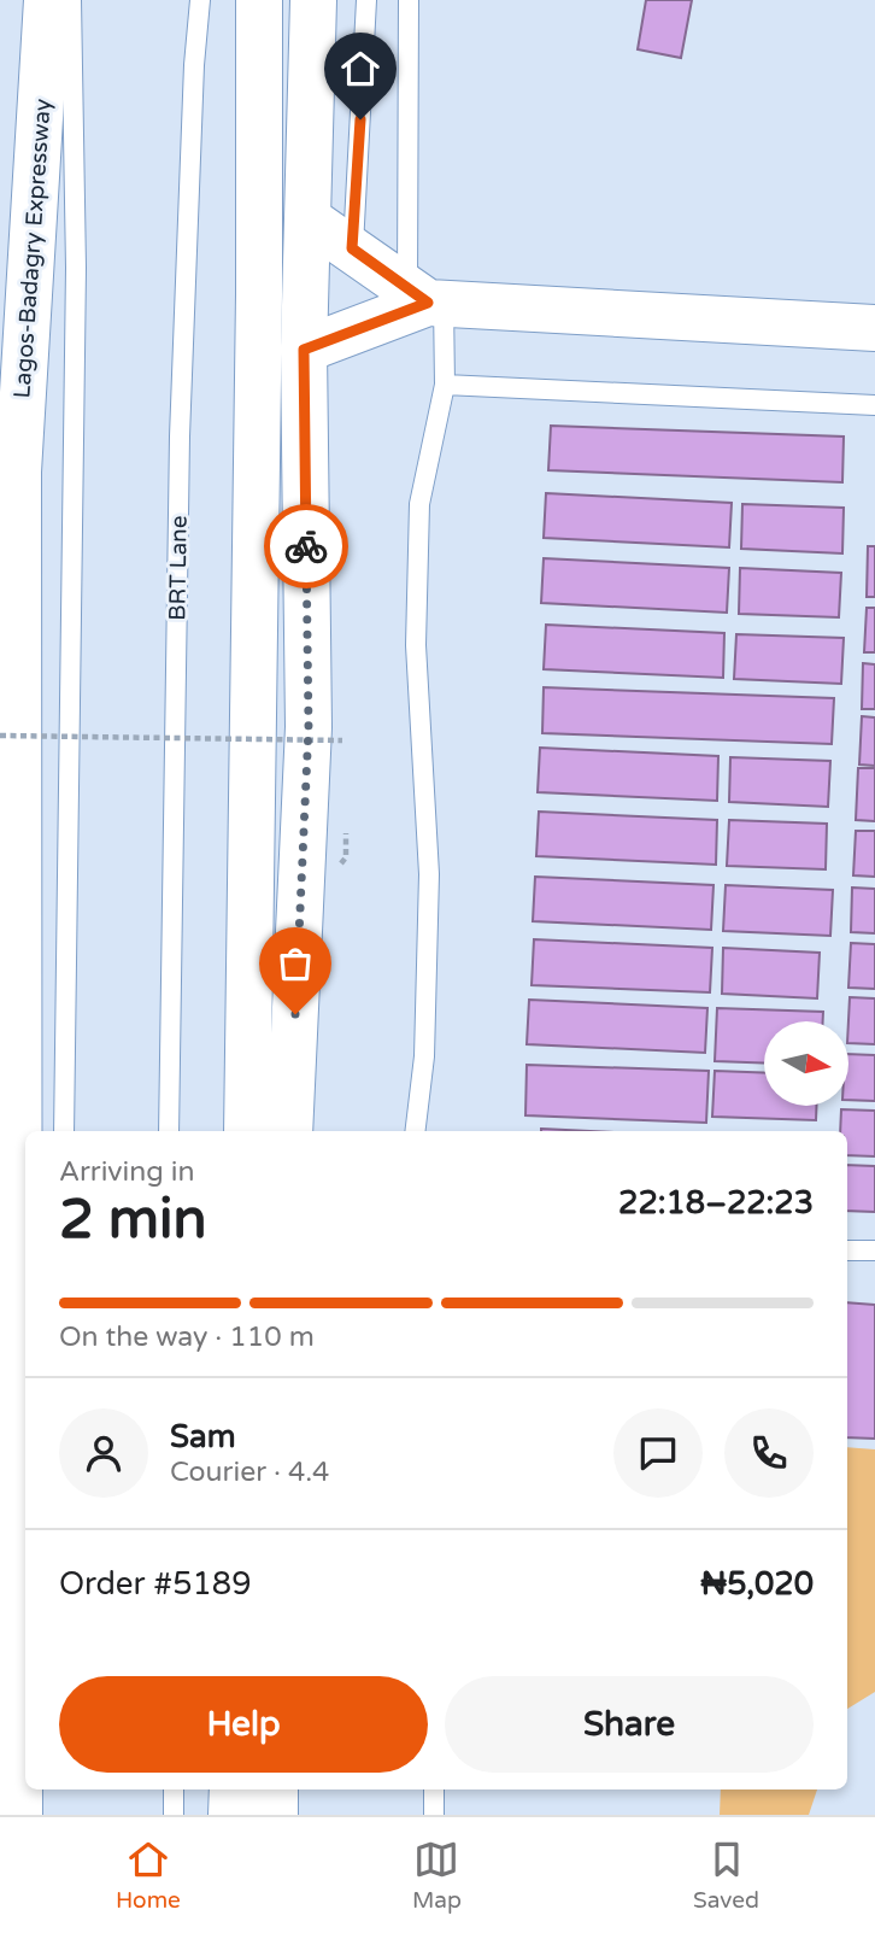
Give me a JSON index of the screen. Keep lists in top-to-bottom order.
{
  "streets": {
    "main road": ["Lagos-Badagry Expressway"],
    "lane": ["BRT Lane"]
  },
  "north": "right",
  "page": {
    "heading": ["2 min", "Arriving in", "22:18–22:23"],
    "panel": [
      "Sam",
      "Courier · 4.4",
      "Order #5189",
      "₦5,020"
    ],
    "bar": "On the way · 110 m",
    "buttons": ["Help", "Share"],
    "tabs": ["Home", "Map", "Saved"]
  }
}
